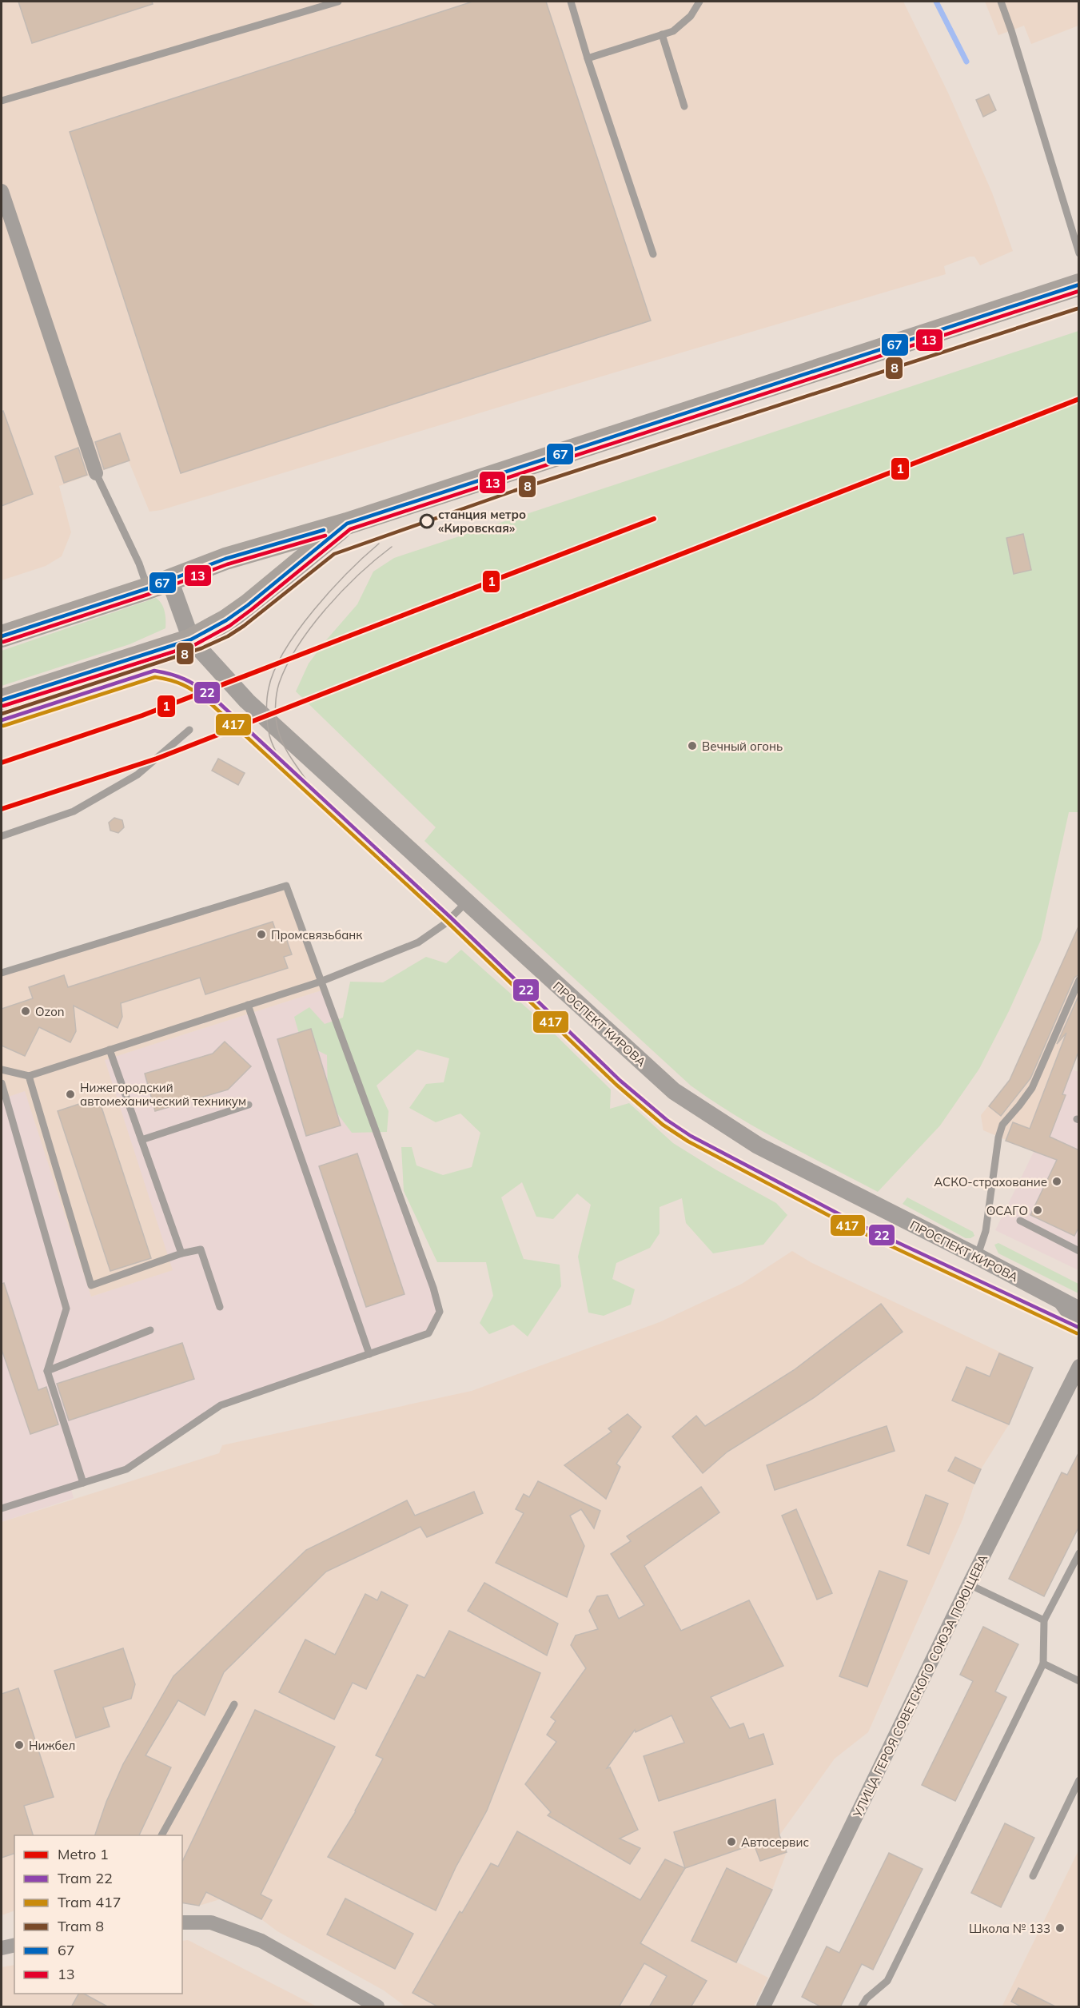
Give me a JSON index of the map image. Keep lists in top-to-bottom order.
{
  "streets": {
    "street": ["ПРОСПЕКТ КИРОВА", "УЛИЦА ГЕРОЯ СОВЕТСКОГО СОЮЗА ПОЮЩЕВА"]
  },
  "places": [
    "станция метро «Кировская»",
    "Вечный огонь",
    "Промсвязьбанк",
    "Ozon",
    "Нижегородский автомеханический техникум",
    "АСКО-страхование",
    "ОСАГО",
    "Нижбел",
    "Автосервис",
    "Школа № 133"
  ],
  "lines": [
    "transit line 67",
    "transit line 13",
    "tram line 8",
    "metro line 1",
    "tram line 22",
    "tram line 417"
  ],
  "legend": [
    "Metro 1",
    "Tram 22",
    "Tram 417",
    "Tram 8",
    "67",
    "13"
  ]
}
